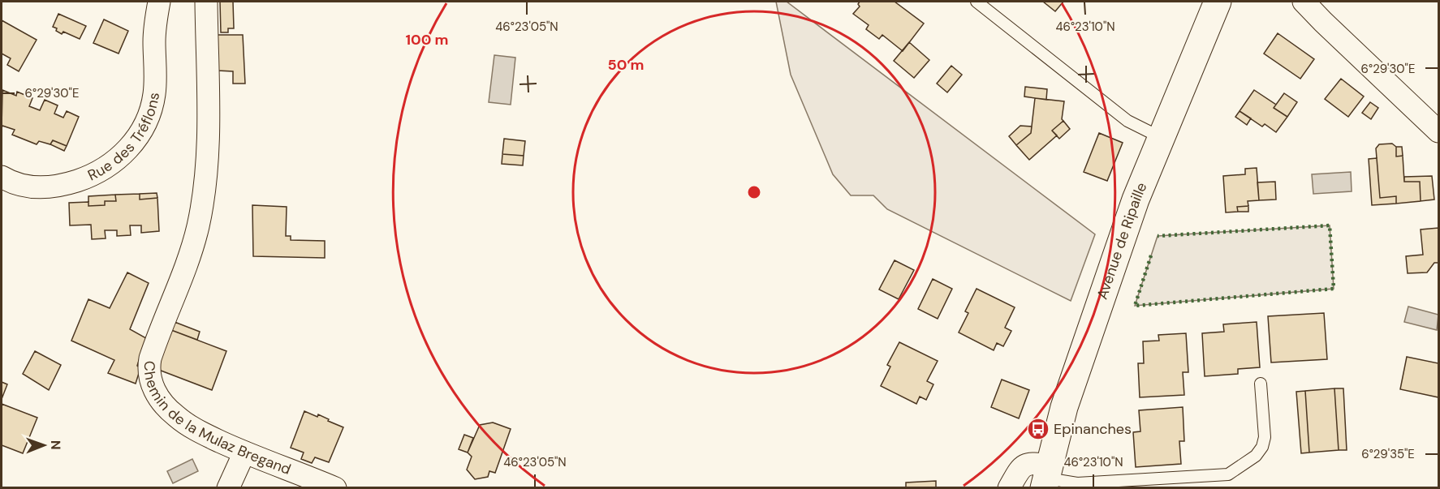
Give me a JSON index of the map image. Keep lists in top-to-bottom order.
{
  "streets": {
    "street": ["Rue des Tréflons", "Avenue de Ripaille", "Chemin de la Mulaz Bregand"]
  },
  "places": {
    "bus stop": ["Epinanches"]
  },
  "north": "right",
  "coordinates": [
    "46°23'05\"N",
    "46°23'10\"N",
    "6°29'30\"E",
    "6°29'35\"E"
  ],
  "rings": ["100 m", "50 m"]
}
